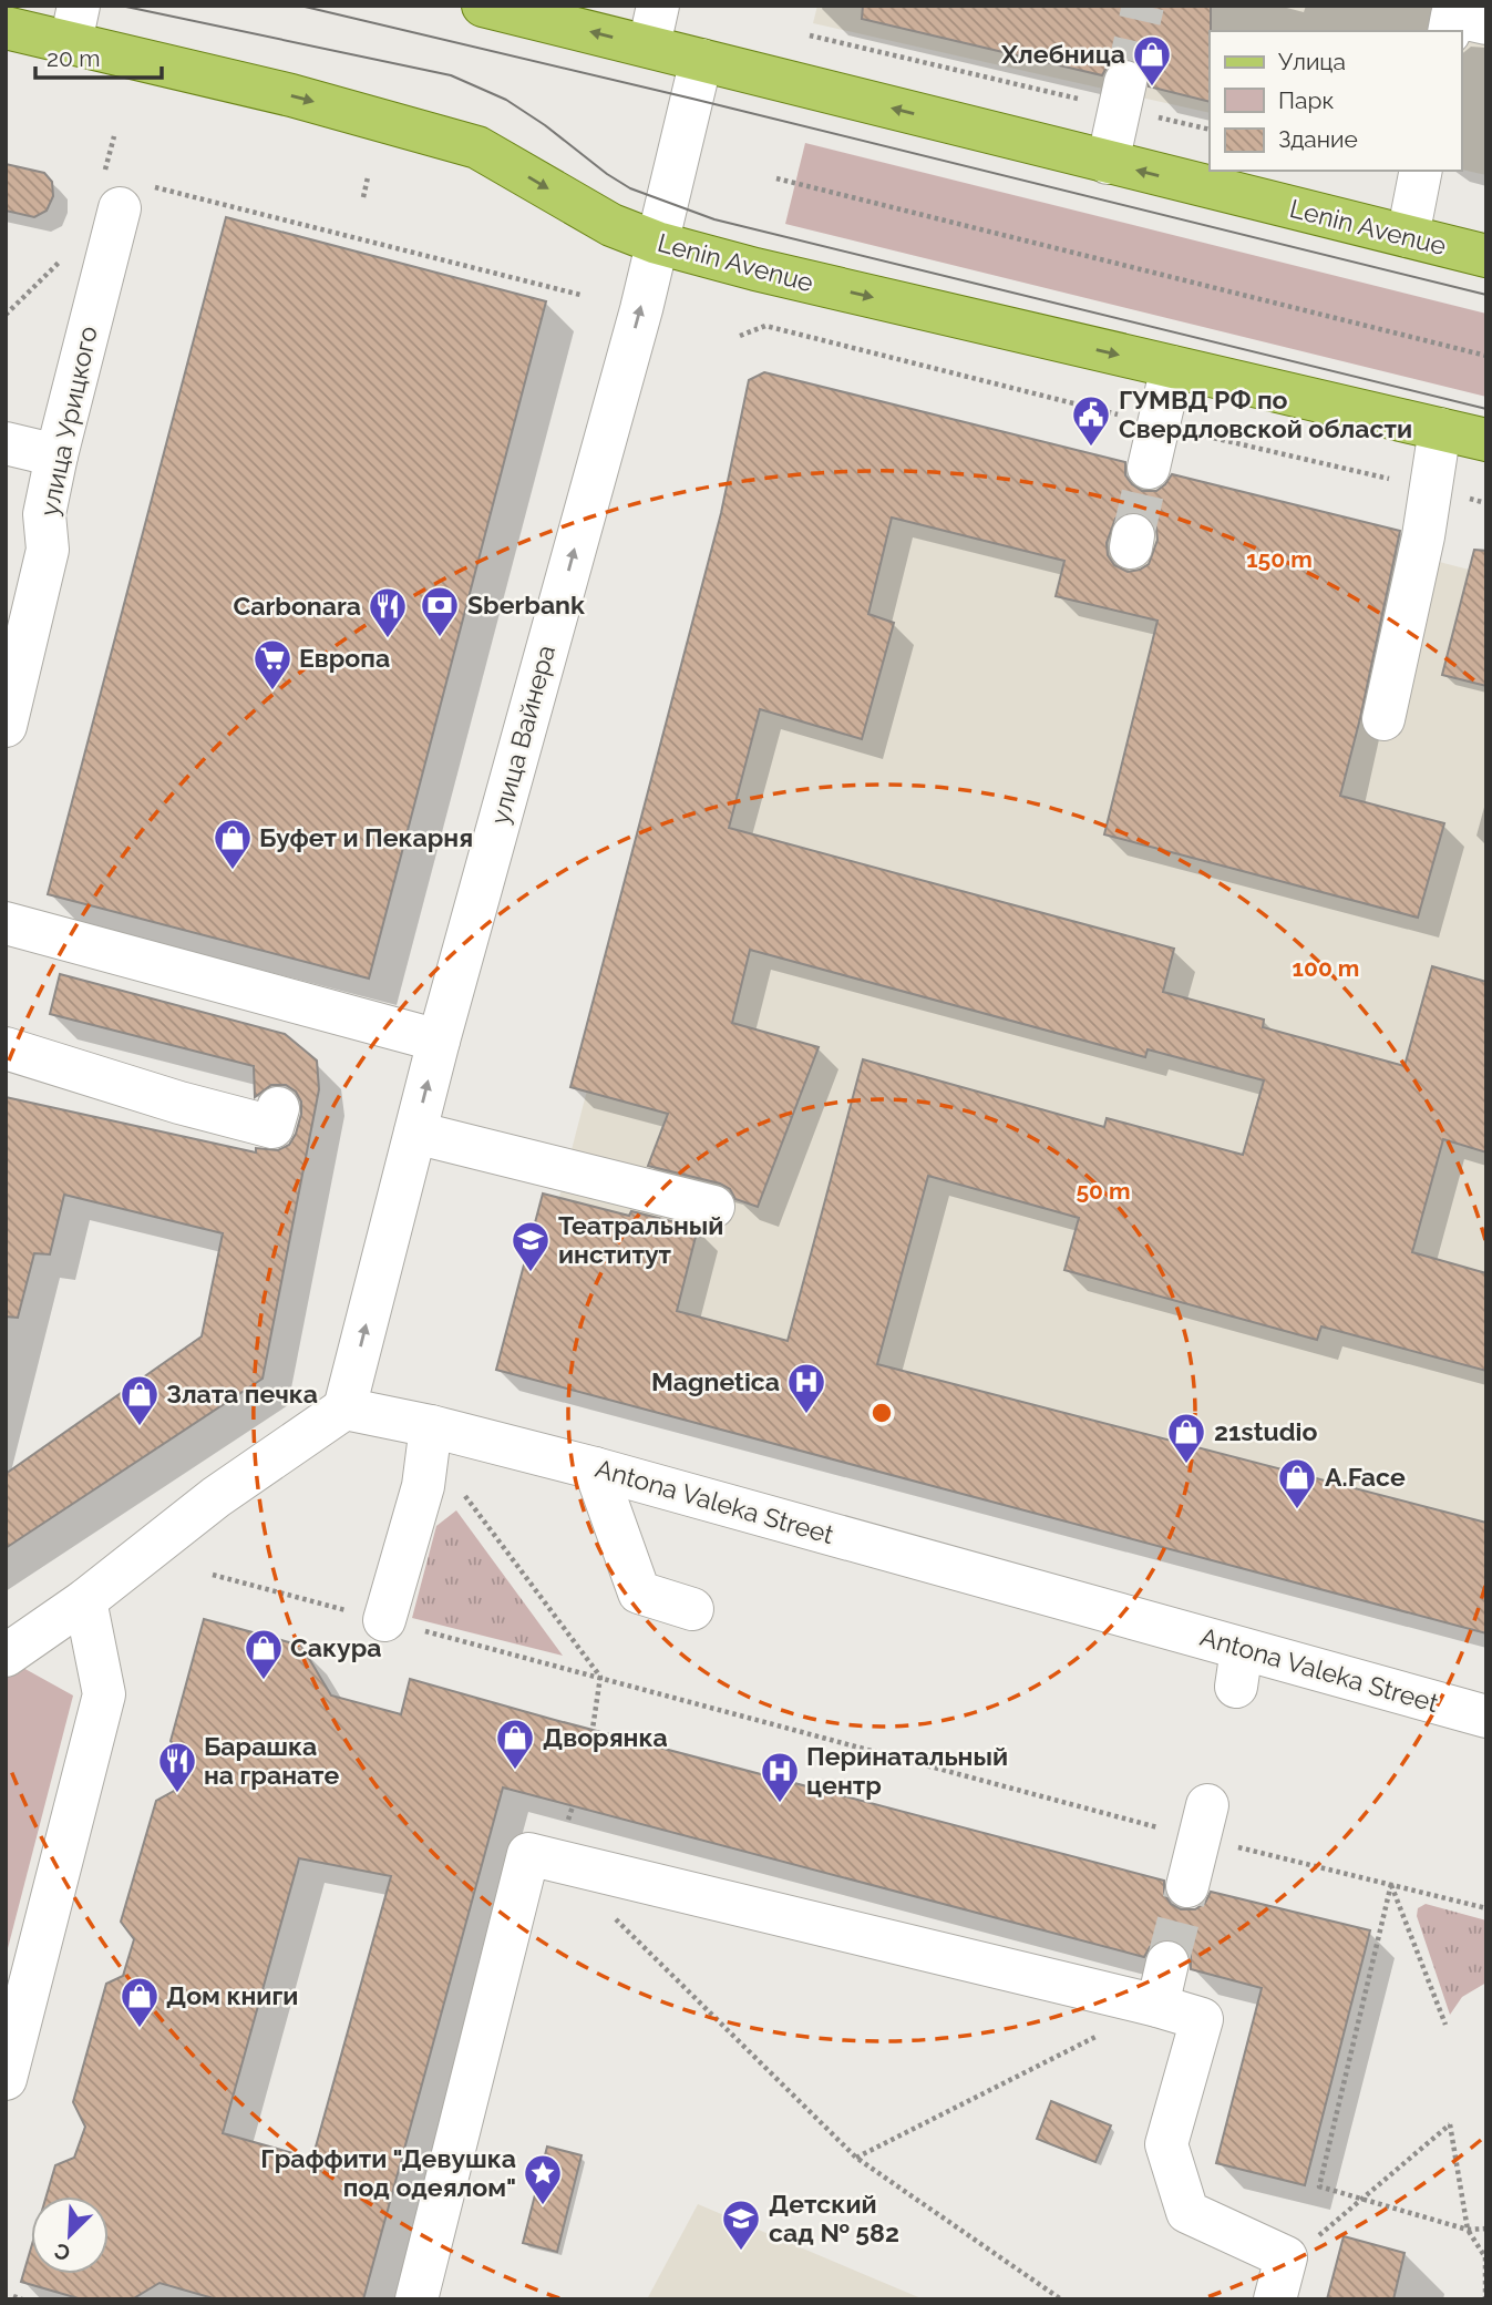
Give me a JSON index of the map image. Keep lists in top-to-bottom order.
{
  "streets": {
    "main road": ["Lenin Avenue"],
    "street": ["улица Урицкого", "улица Вайнера", "Antona Valeka Street"]
  },
  "crossings": [
    ["Lenin Avenue", "улица Вайнера"],
    ["улица Вайнера", "Antona Valeka Street"]
  ],
  "one_way": ["улица Вайнера"],
  "places": {
    "shop": [
      "Хлебница",
      "Буфет и Пекарня",
      "Злата печка",
      "21studio",
      "А.Face",
      "Сакура",
      "Дворянка",
      "Дом книги"
    ],
    "public building": ["ГУМВД РФ по Свердловской области"],
    "bank": ["Sberbank"],
    "restaurant": ["Carbonara", "Барашка на гранате"],
    "supermarket": ["Европа"],
    "school or university": ["Театральный институт", "Детский сад № 582"],
    "hospital": ["Magnetica", "Перинатальный центр"],
    "place": ["Граффити \"Девушка под одеялом\""]
  },
  "legend": ["Улица", "Парк", "Здание"],
  "scale_bar": "20 m",
  "north": "bottom left",
  "rings": ["150 m", "100 m", "50 m"]
}
